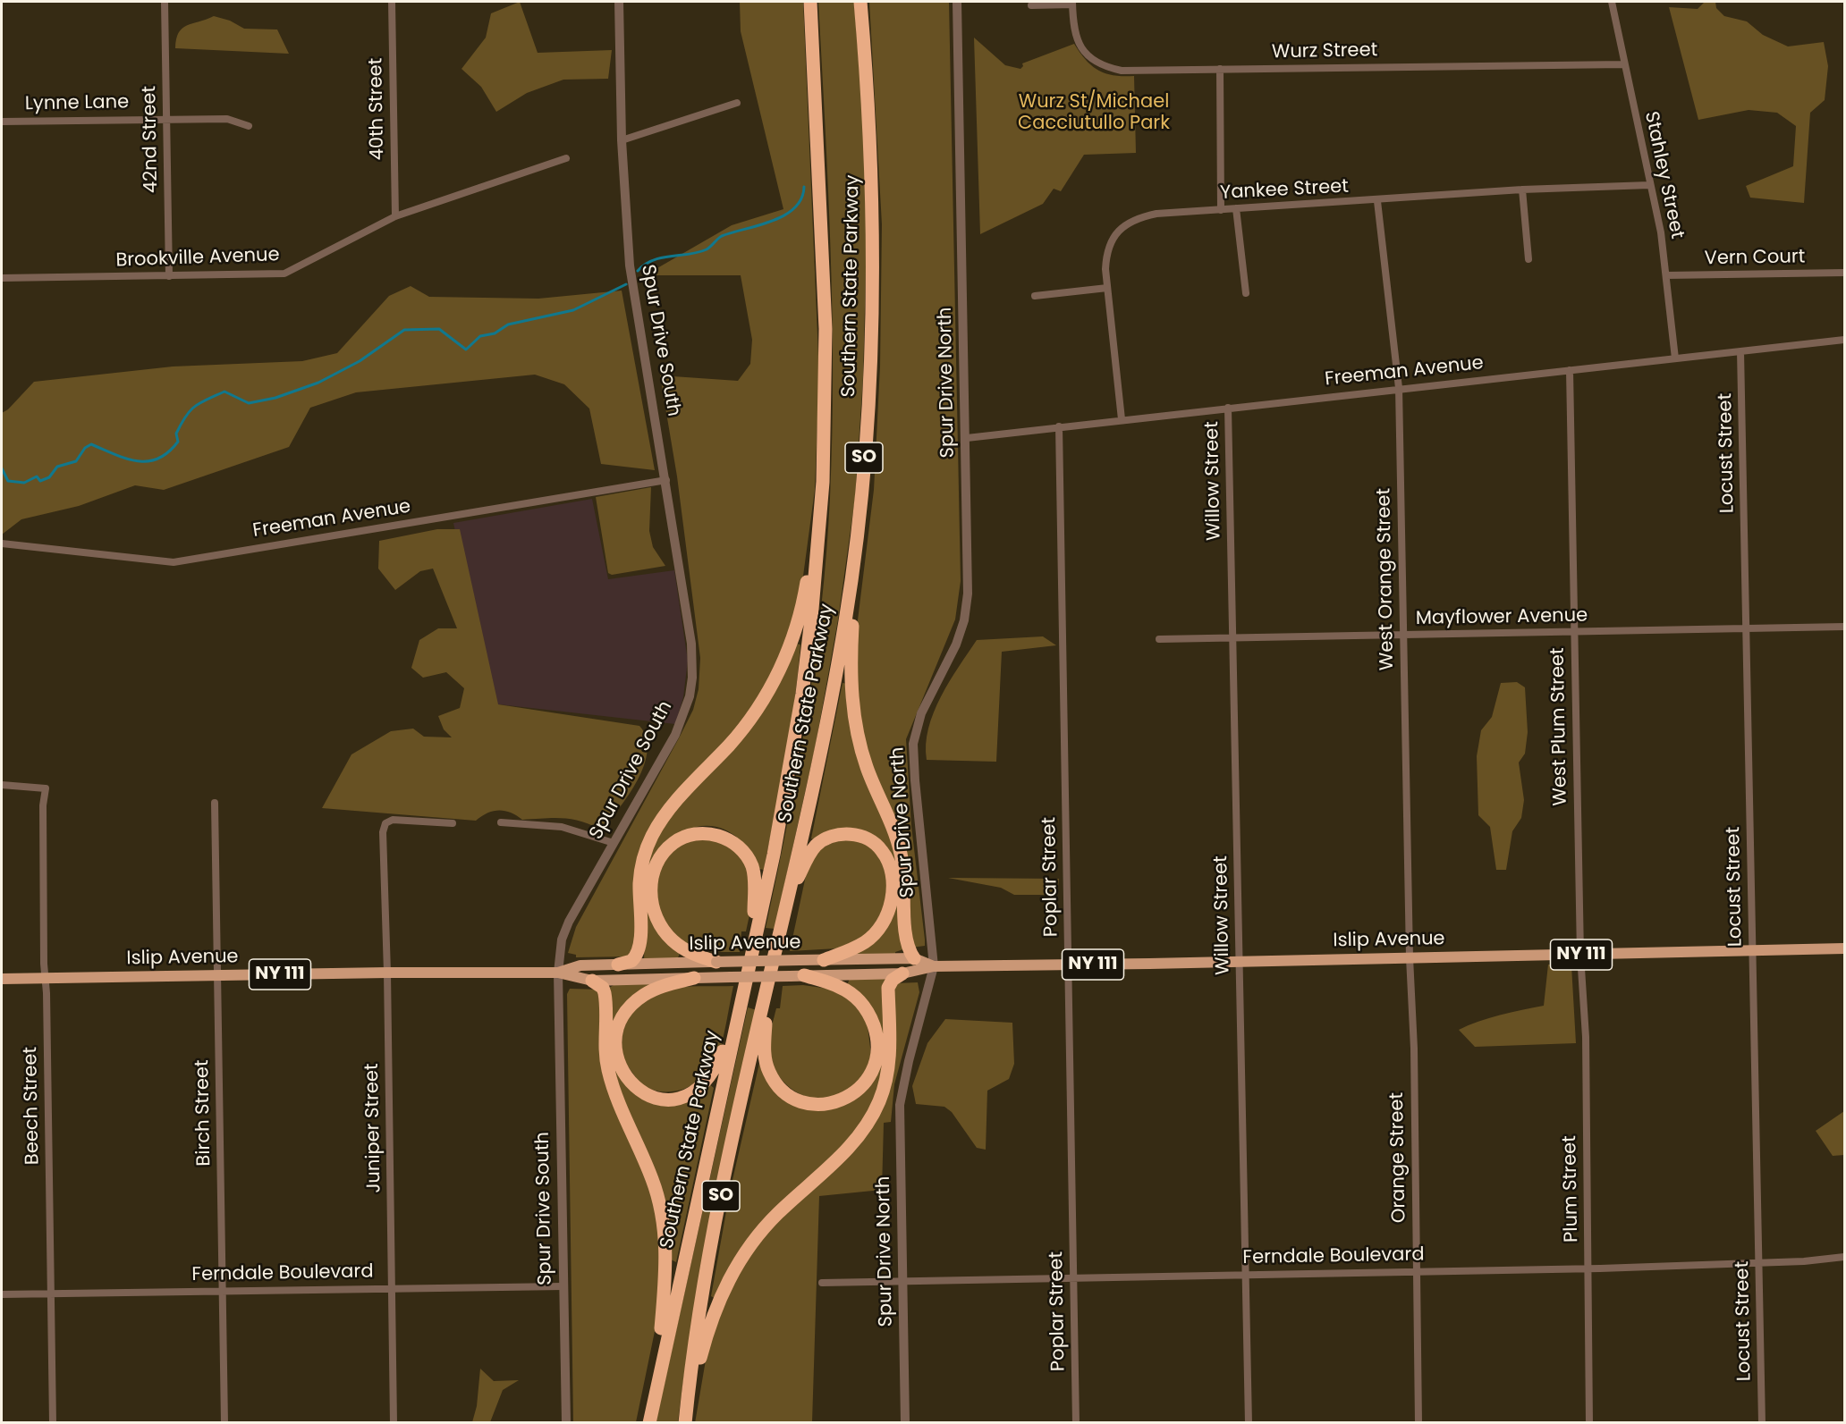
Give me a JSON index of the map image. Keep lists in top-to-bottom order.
{
  "streets": {
    "highway": ["Southern State Parkway", "SO"],
    "main road": ["Islip Avenue", "NY 111"],
    "street": [
      "Wurz Street",
      "Lynne Lane",
      "40th Street",
      "42nd Street",
      "Stahley Street",
      "Yankee Street",
      "Brookville Avenue",
      "Vern Court",
      "Spur Drive South",
      "Freeman Avenue",
      "Spur Drive North",
      "Locust Street",
      "Willow Street",
      "West Orange Street",
      "Mayflower Avenue",
      "West Plum Street",
      "Poplar Street",
      "Beech Street",
      "Birch Street",
      "Juniper Street",
      "Orange Street",
      "Plum Street",
      "Ferndale Boulevard"
    ]
  },
  "crossings": [
    ["Wurz Street", "Stahley Street"],
    ["Lynne Lane", "42nd Street"],
    ["40th Street", "Brookville Avenue"],
    ["42nd Street", "Brookville Avenue"],
    ["Stahley Street", "Yankee Street"],
    ["Stahley Street", "Vern Court"],
    ["Stahley Street", "Freeman Avenue"],
    ["Yankee Street", "Freeman Avenue"],
    ["Yankee Street", "West Orange Street"],
    ["Spur Drive South", "Freeman Avenue"],
    ["Spur Drive South", "Islip Avenue"],
    ["Spur Drive South", "Ferndale Boulevard"],
    ["Freeman Avenue", "Spur Drive North"],
    ["Freeman Avenue", "Locust Street"],
    ["Freeman Avenue", "Willow Street"],
    ["Freeman Avenue", "West Orange Street"],
    ["Freeman Avenue", "West Plum Street"],
    ["Freeman Avenue", "Poplar Street"],
    ["Spur Drive North", "Islip Avenue"],
    ["Spur Drive North", "Ferndale Boulevard"],
    ["Locust Street", "Mayflower Avenue"],
    ["Locust Street", "Islip Avenue"],
    ["Locust Street", "Ferndale Boulevard"],
    ["Willow Street", "Mayflower Avenue"],
    ["Willow Street", "Islip Avenue"],
    ["Willow Street", "Ferndale Boulevard"],
    ["West Orange Street", "Mayflower Avenue"],
    ["West Orange Street", "Islip Avenue"],
    ["West Orange Street", "Orange Street"],
    ["Mayflower Avenue", "West Plum Street"],
    ["West Plum Street", "Islip Avenue"],
    ["West Plum Street", "Plum Street"],
    ["Poplar Street", "Islip Avenue"],
    ["Poplar Street", "Ferndale Boulevard"],
    ["Islip Avenue", "Beech Street"],
    ["Islip Avenue", "Birch Street"],
    ["Islip Avenue", "Juniper Street"],
    ["Islip Avenue", "Orange Street"],
    ["Islip Avenue", "Plum Street"],
    ["Beech Street", "Ferndale Boulevard"],
    ["Birch Street", "Ferndale Boulevard"],
    ["Juniper Street", "Ferndale Boulevard"],
    ["Orange Street", "Ferndale Boulevard"],
    ["Plum Street", "Ferndale Boulevard"]
  ],
  "parks": ["Wurz St/Michael Cacciutullo Park"]
}
